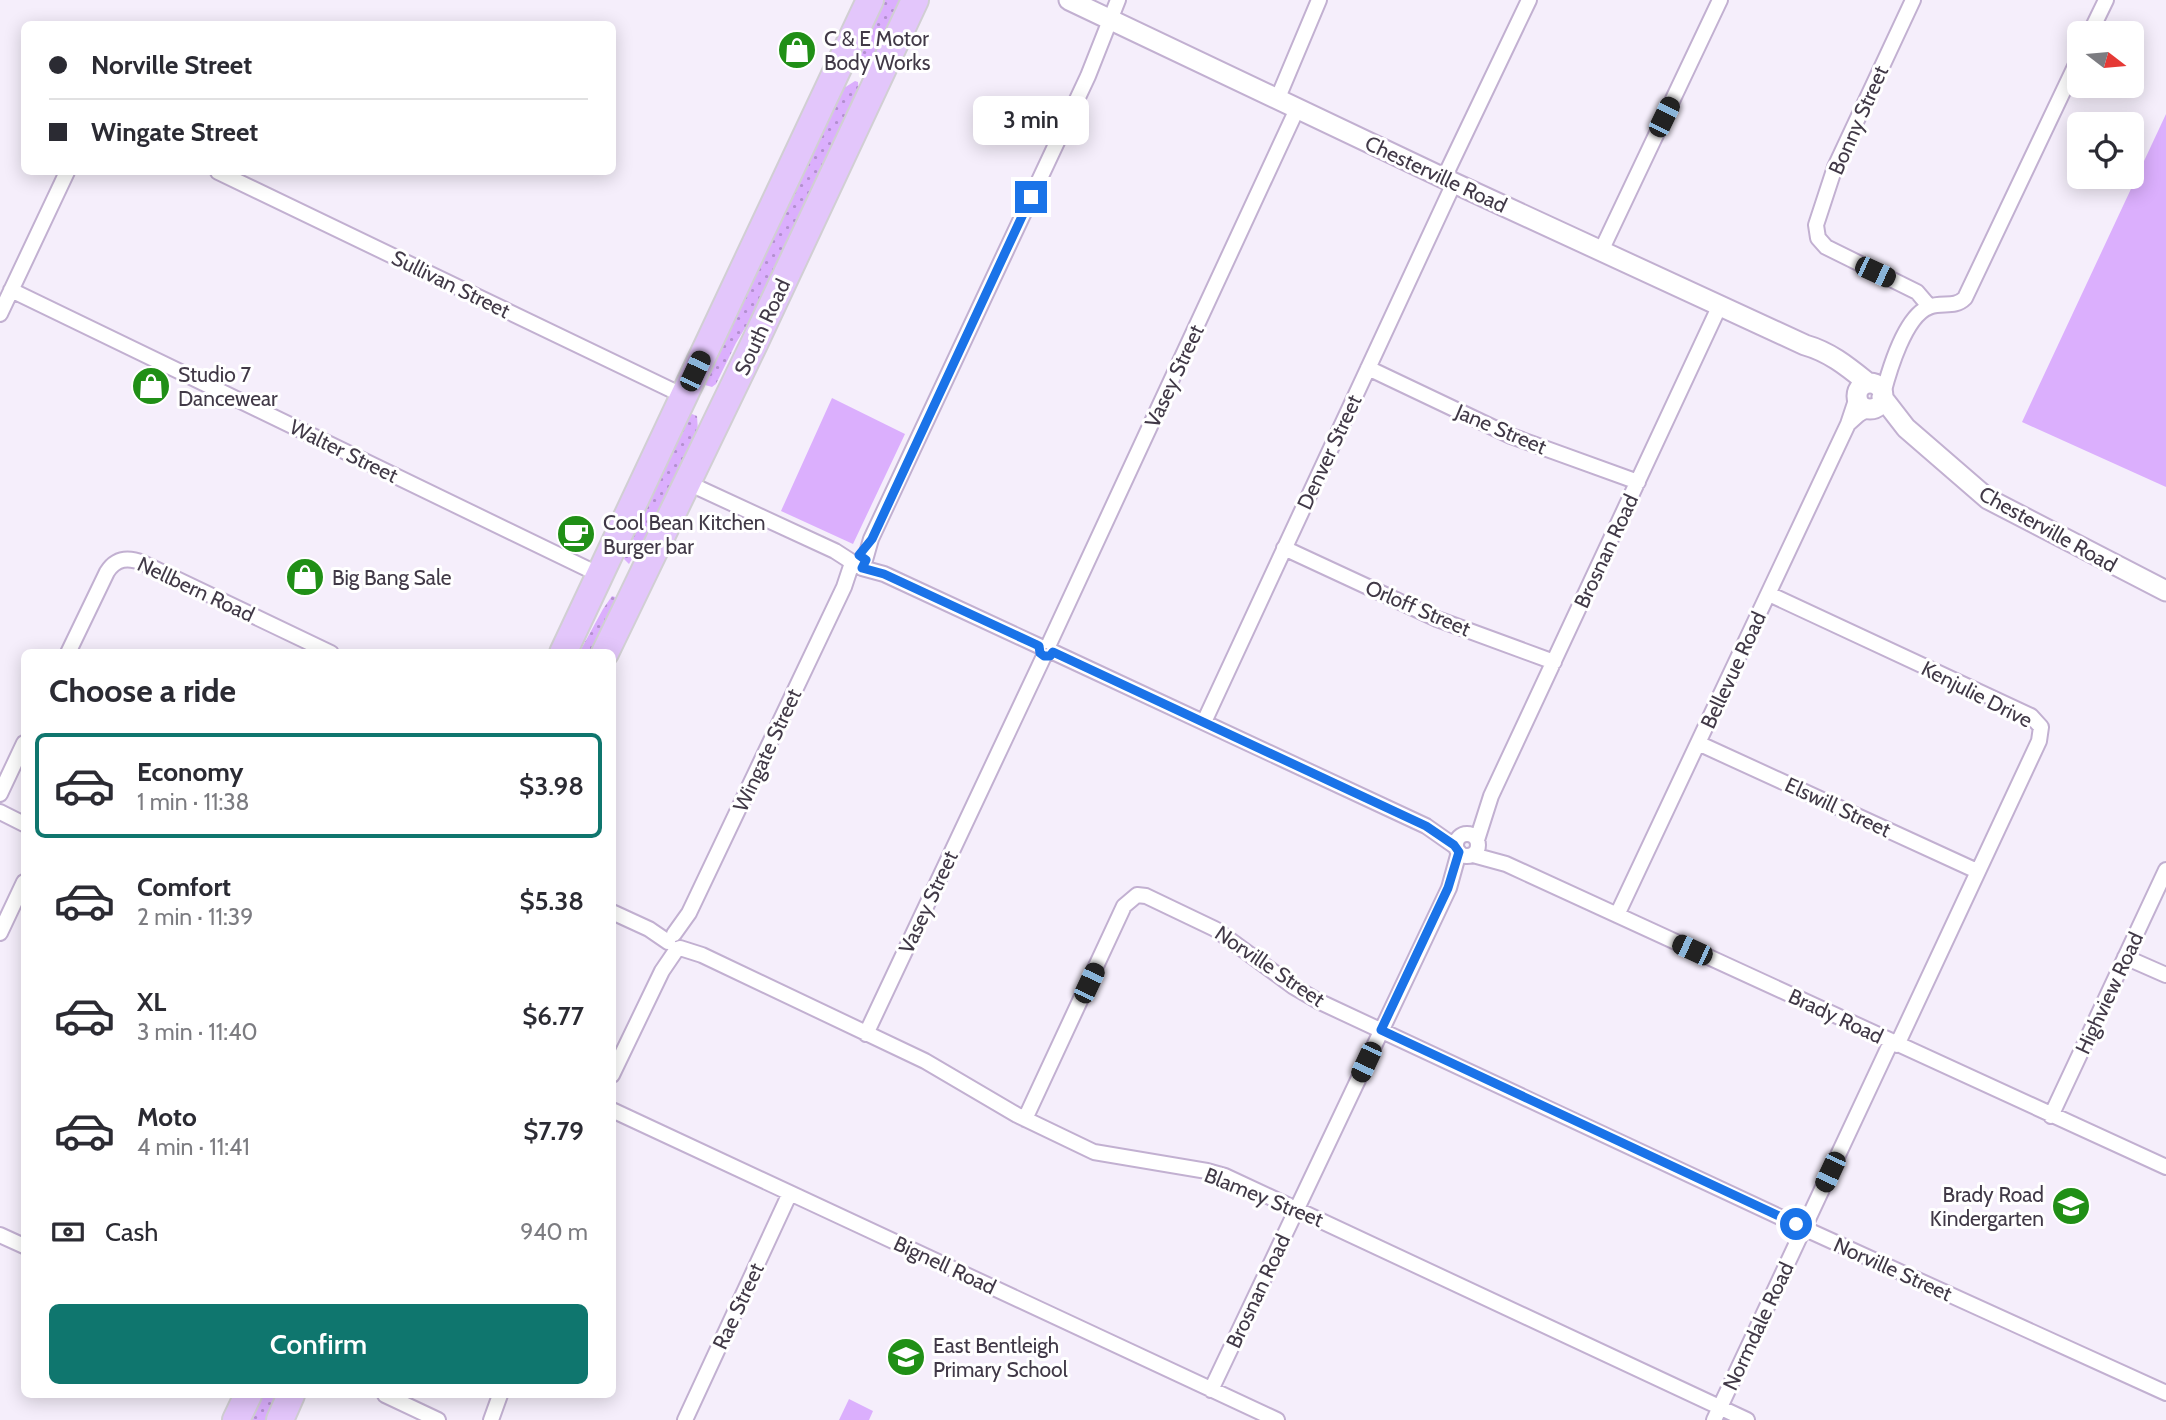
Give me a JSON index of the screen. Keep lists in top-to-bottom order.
{
  "streets": {
    "highway": ["South Road"],
    "street": [
      "Bonny Street",
      "Chesterville Road",
      "Sullivan Street",
      "Vasey Street",
      "Jane Street",
      "Walter Street",
      "Denver Street",
      "Brosnan Road",
      "Nellbern Road",
      "Orloff Street",
      "Bellevue Road",
      "Kenjulie Drive",
      "Wingate Street",
      "Elswill Street",
      "Norville Street",
      "Highview Road",
      "Brady Road",
      "Blamey Street",
      "Bignell Road",
      "Rae Street",
      "Normdale Road"
    ]
  },
  "crossings": [
    ["Chesterville Road", "Vasey Street"],
    ["Chesterville Road", "Denver Street"],
    ["Chesterville Road", "Brosnan Road"],
    ["Chesterville Road", "Bellevue Road"],
    ["Chesterville Road", "Wingate Street"],
    ["Sullivan Street", "South Road"],
    ["South Road", "Walter Street"],
    ["South Road", "Brady Road"],
    ["Vasey Street", "Brady Road"],
    ["Vasey Street", "Blamey Street"],
    ["Jane Street", "Denver Street"],
    ["Jane Street", "Brosnan Road"],
    ["Denver Street", "Orloff Street"],
    ["Denver Street", "Brady Road"],
    ["Brosnan Road", "Orloff Street"],
    ["Brosnan Road", "Norville Street"],
    ["Brosnan Road", "Brady Road"],
    ["Brosnan Road", "Blamey Street"],
    ["Brosnan Road", "Bignell Road"],
    ["Bellevue Road", "Kenjulie Drive"],
    ["Bellevue Road", "Elswill Street"],
    ["Bellevue Road", "Brady Road"],
    ["Kenjulie Drive", "Elswill Street"],
    ["Kenjulie Drive", "Normdale Road"],
    ["Wingate Street", "Brady Road"],
    ["Wingate Street", "Blamey Street"],
    ["Elswill Street", "Normdale Road"],
    ["Norville Street", "Blamey Street"],
    ["Norville Street", "Normdale Road"],
    ["Highview Road", "Brady Road"],
    ["Brady Road", "Normdale Road"],
    ["Blamey Street", "Normdale Road"],
    ["Bignell Road", "Rae Street"]
  ],
  "places": {
    "shop": ["C & E Motor Body Works", "Studio 7 Dancewear", "Big Bang Sale"],
    "cafe": ["Cool Bean Kitchen Burger bar"],
    "school or university": ["Brady Road Kindergarten", "East Bentleigh Primary School"]
  },
  "north": "right",
  "page": {
    "banner": ["Norville Street", "Wingate Street"],
    "bubble": "3 min",
    "heading": "Choose a ride",
    "list": [
      {
        "name": "Economy",
        "note": "1 min · 11:38",
        "value": "$3.98"
      },
      {
        "name": "Comfort",
        "note": "2 min · 11:39",
        "value": "$5.38"
      },
      {
        "name": "XL",
        "note": "3 min · 11:40",
        "value": "$6.77"
      },
      {
        "name": "Moto",
        "note": "4 min · 11:41",
        "value": "$7.79"
      }
    ],
    "pay": ["Cash", "940 m"],
    "buttons": "Confirm"
  }
}
